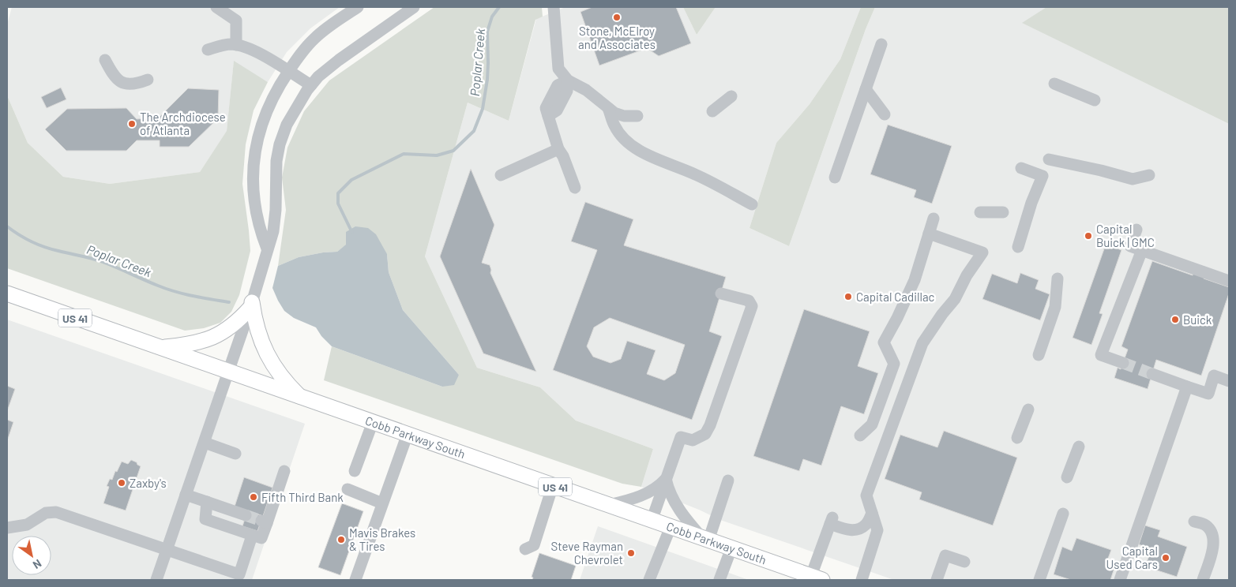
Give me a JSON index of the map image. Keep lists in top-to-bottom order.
{
  "streets": {
    "main road": ["US 41", "Cobb Parkway South"]
  },
  "water": ["Poplar Creek"],
  "places": [
    "Stone, McElroy and Associates",
    "The Archdiocese of Atlanta",
    "Capital Buick | GMC",
    "Capital Cadillac",
    "Buick",
    "Zaxby's",
    "Fifth Third Bank",
    "Mavis Brakes & Tires",
    "Steve Rayman Chevrolet",
    "Capital Used Cars"
  ],
  "north": "bottom right"
}
